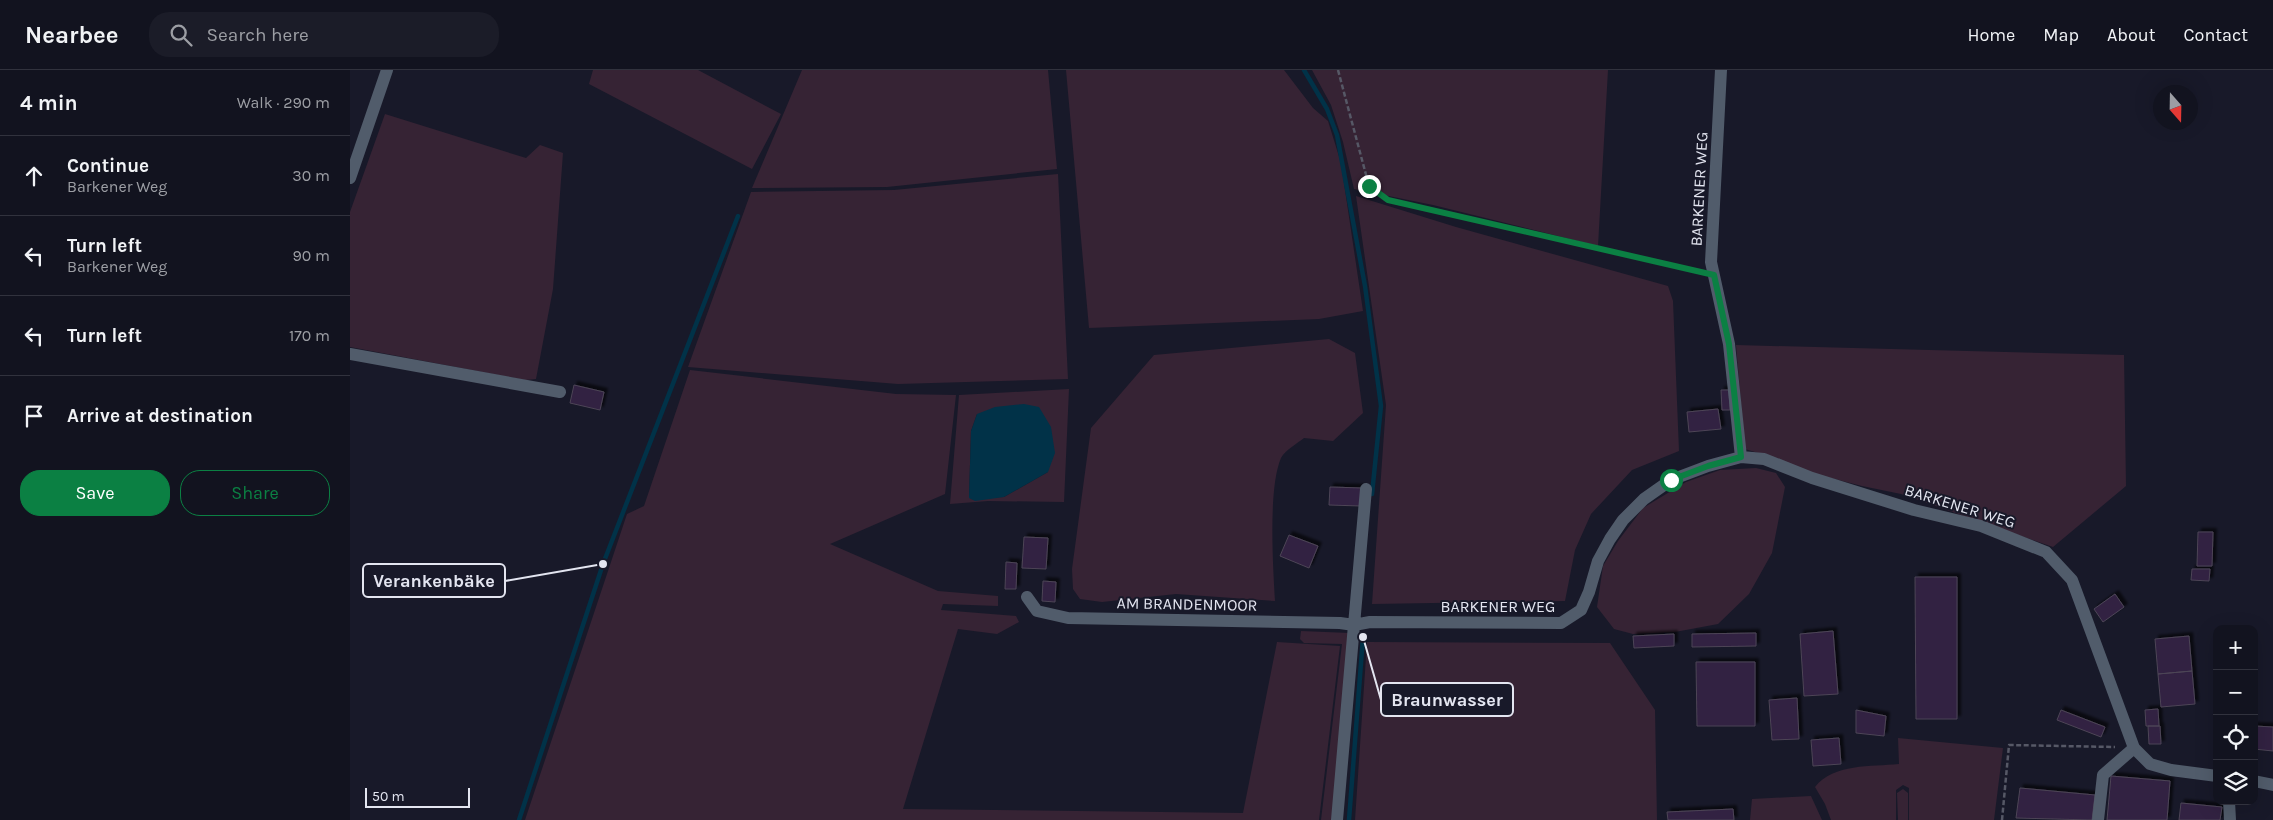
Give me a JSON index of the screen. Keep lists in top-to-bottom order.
{
  "streets": {
    "street": ["BARKENER WEG", "AM BRANDENMOOR"]
  },
  "crossings": [
    ["BARKENER WEG", "AM BRANDENMOOR"]
  ],
  "places": ["Verankenbäke", "Braunwasser"],
  "scale_bar": "50 m",
  "north": "bottom",
  "page": {
    "header": "Nearbee",
    "search": "Search here",
    "nav": [
      "Home",
      "Map",
      "About",
      "Contact"
    ],
    "heading": ["4 min", "Walk · 290 m"],
    "list": [
      ["Continue", "Barkener Weg", "30 m"],
      ["Turn left", "Barkener Weg", "90 m"],
      ["Turn left", "170 m"],
      "Arrive at destination"
    ],
    "buttons": ["Save", "Share"],
    "map_buttons": ["+", "−"],
    "scale": "50 m"
  }
}
